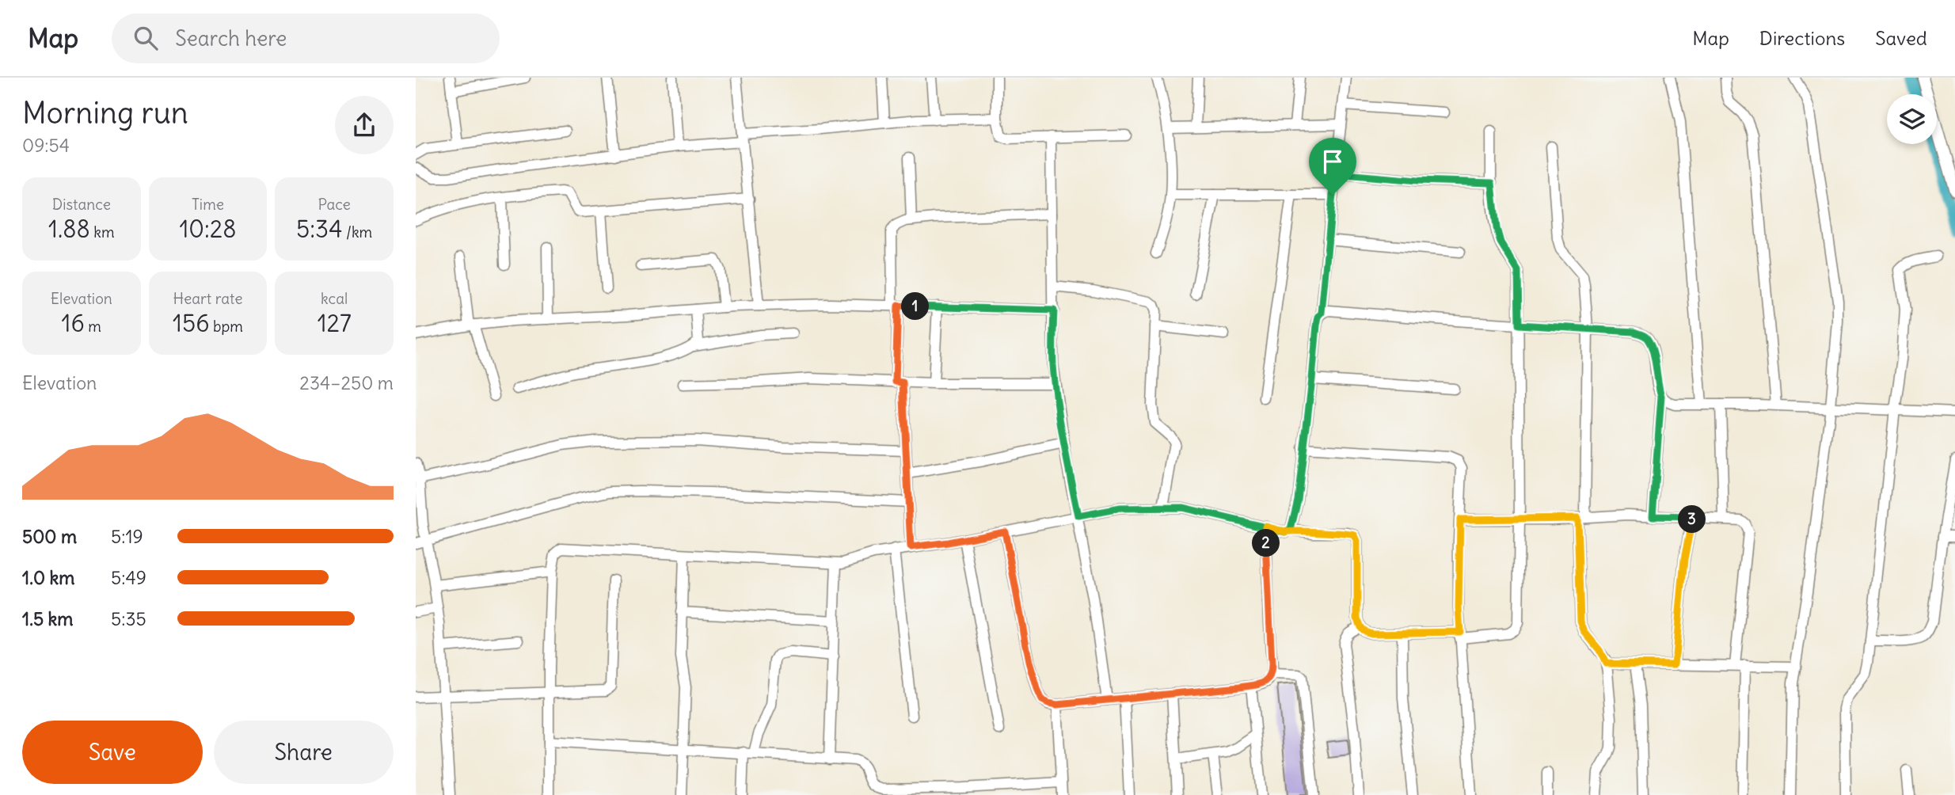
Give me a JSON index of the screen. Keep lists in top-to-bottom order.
{
  "page": {
    "header": "Map",
    "search": "Search here",
    "nav": ["Map", "Directions", "Saved"],
    "heading": ["Morning run", "09:54"],
    "stats": [
      ["Distance", "1.88 km"],
      ["Time", "10:28"],
      ["Pace", "5:34 /km"],
      ["Elevation", "16 m"],
      ["Heart rate", "156 bpm"],
      ["kcal", "127"]
    ],
    "pins": ["1", "3", "2"],
    "chart": ["Elevation", "234–250 m"],
    "list": [
      {
        "name": "500 m",
        "note": "5:19"
      },
      {
        "name": "1.0 km",
        "note": "5:49"
      },
      {
        "name": "1.5 km",
        "note": "5:35"
      }
    ],
    "buttons": ["Save", "Share"]
  }
}
